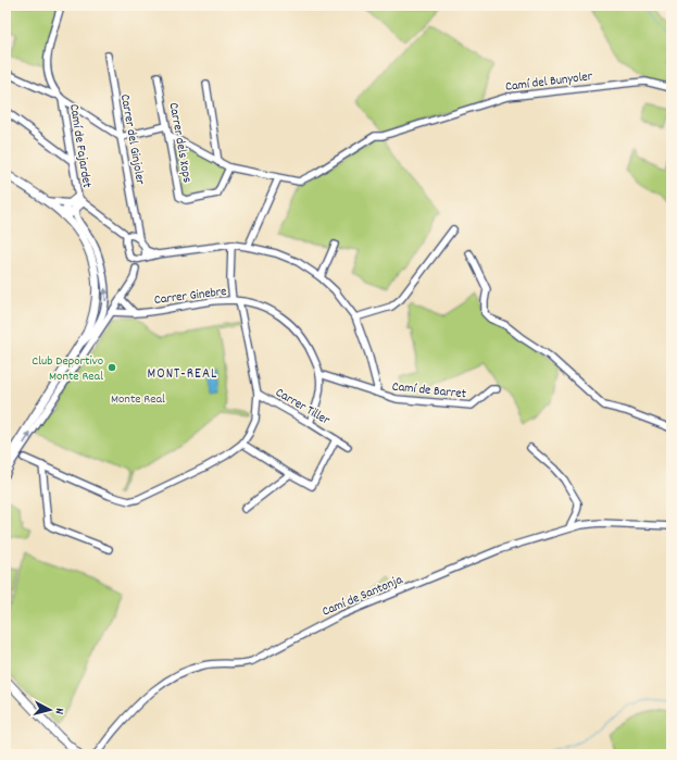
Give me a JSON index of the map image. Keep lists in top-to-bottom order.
{
  "streets": {
    "street": [
      "Camí del Bunyoler",
      "Carrer del Ginjoler",
      "Carrer dels Xops",
      "Camí de Fajardet",
      "Carrer Ginebre",
      "Camí de Barret",
      "Carrer Tiller",
      "Camí de Santonja"
    ]
  },
  "crossings": [
    ["Camí del Bunyoler", "Carrer dels Xops"],
    ["Carrer Ginebre", "Camí de Barret"],
    ["Carrer Ginebre", "Carrer Tiller"]
  ],
  "districts": ["MONT-REAL"],
  "parks": ["Monte Real"],
  "places": ["Club Deportivo Monte Real"],
  "north": "right"
}
